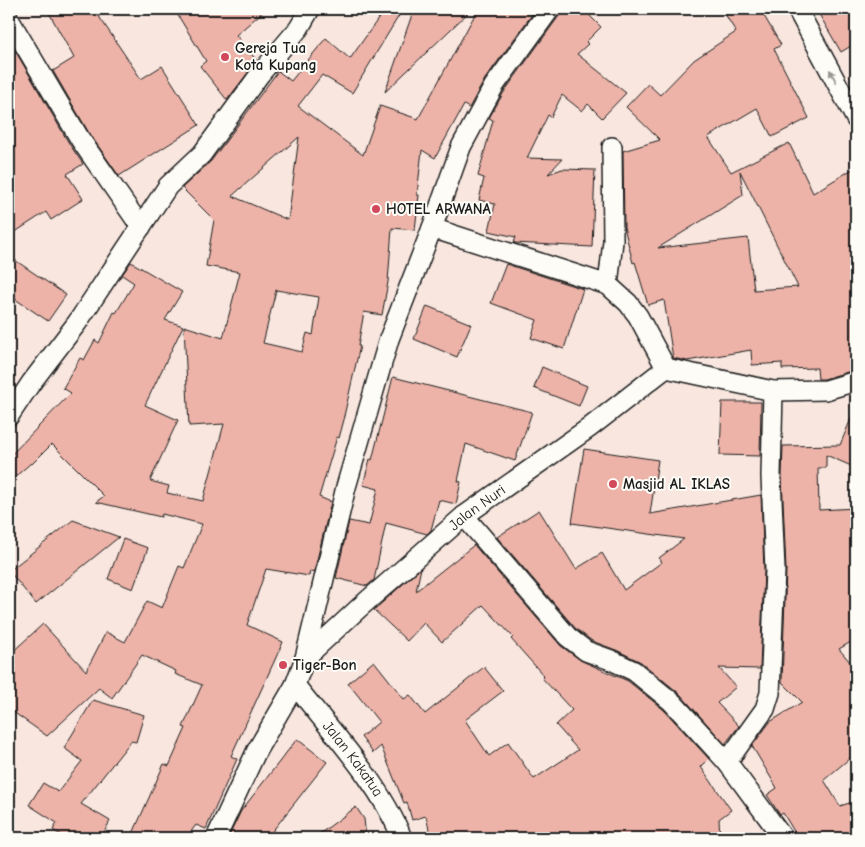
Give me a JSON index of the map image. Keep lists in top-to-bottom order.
{
  "streets": {
    "street": ["Jalan Nuri", "Jalan Kakatua"]
  },
  "crossings": [
    ["Jalan Nuri", "Jalan Kakatua"]
  ],
  "places": [
    "Gereja Tua Kota Kupang",
    "HOTEL ARWANA",
    "Masjid AL IKLAS",
    "Tiger-Bon"
  ]
}
